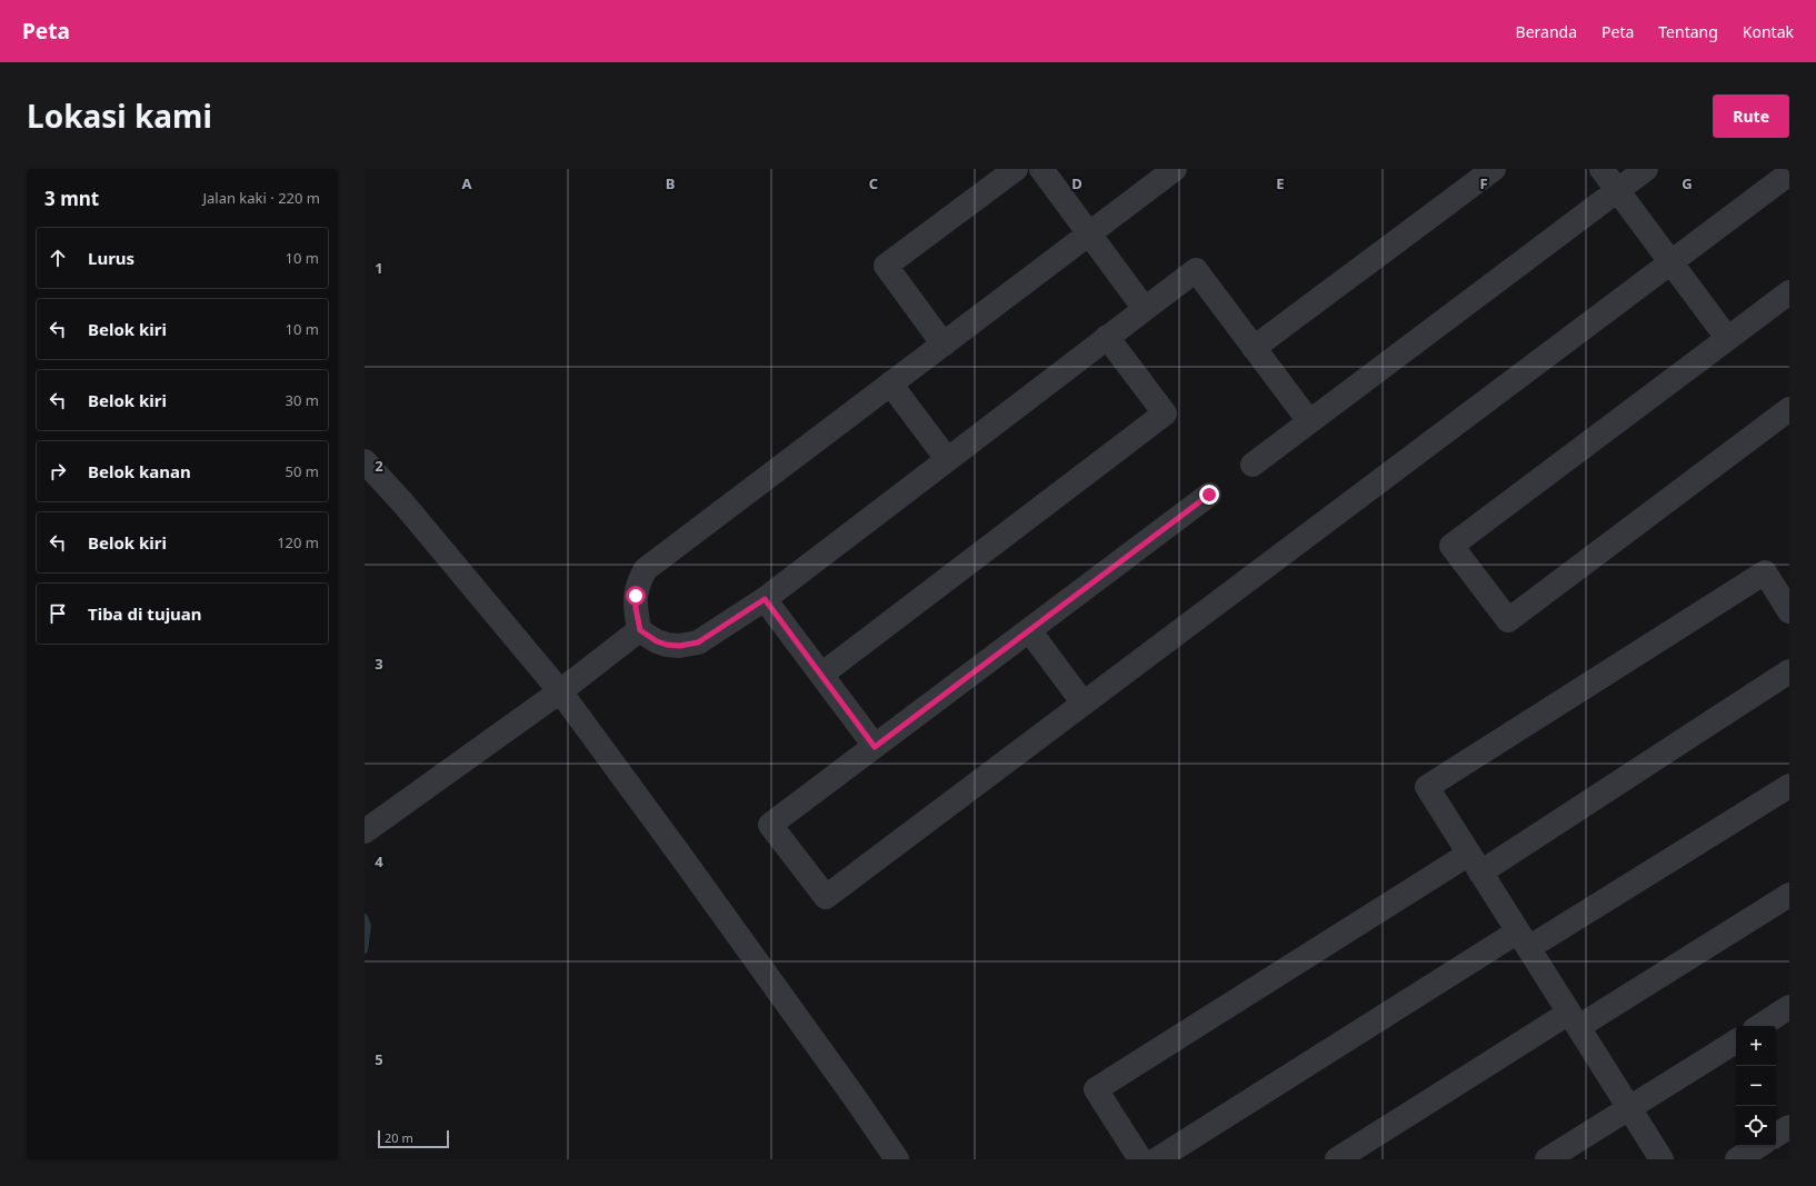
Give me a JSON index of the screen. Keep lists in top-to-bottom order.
{
  "scale_bar": "20 m",
  "page": {
    "header": "Peta",
    "nav": [
      "Beranda",
      "Peta",
      "Tentang",
      "Kontak"
    ],
    "title": "Lokasi kami",
    "buttons": "Rute",
    "heading": ["3 mnt", "Jalan kaki · 220 m"],
    "list": [
      ["Lurus", "10 m"],
      ["Belok kiri", "10 m"],
      ["Belok kiri", "30 m"],
      ["Belok kanan", "50 m"],
      ["Belok kiri", "120 m"],
      "Tiba di tujuan"
    ],
    "map_buttons": ["+", "−"],
    "scale": "20 m"
  },
  "grid": {
    "columns": [
      "A",
      "B",
      "C",
      "D",
      "E",
      "F",
      "G"
    ],
    "rows": [
      "1",
      "2",
      "3",
      "4",
      "5"
    ]
  }
}
